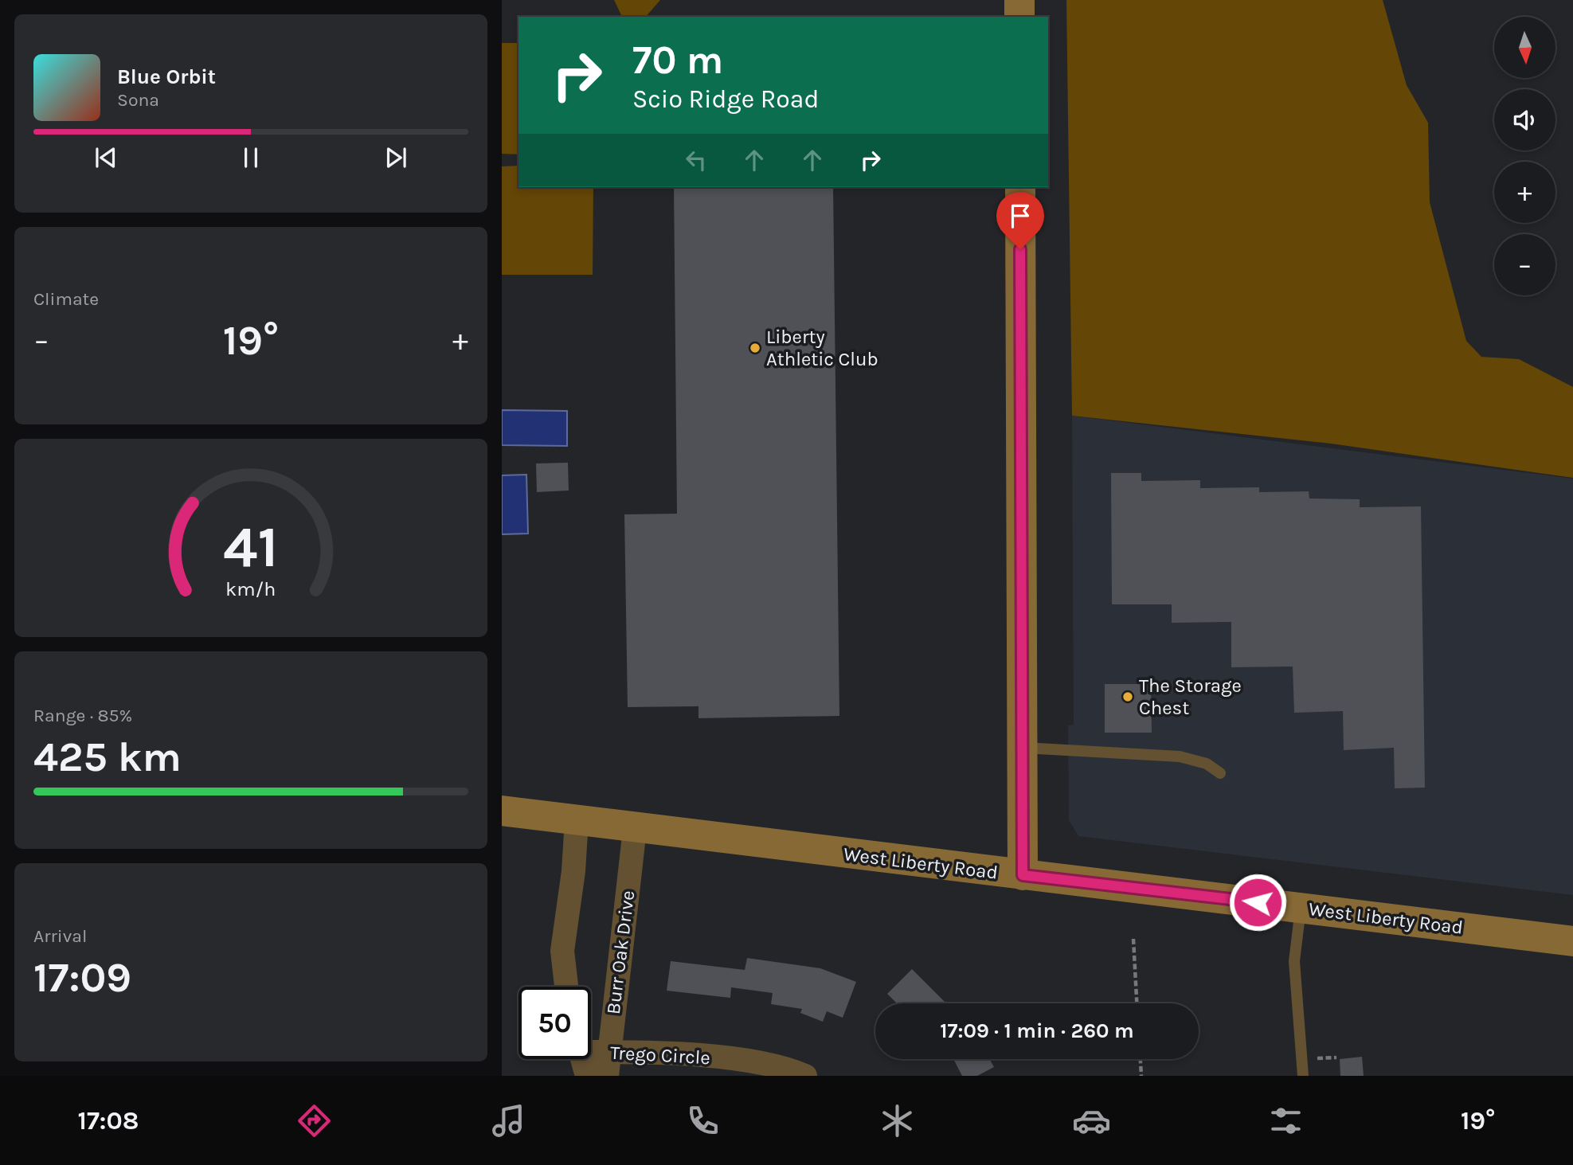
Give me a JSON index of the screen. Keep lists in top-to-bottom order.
{
  "streets": {
    "main road": ["West Liberty Road"],
    "street": ["Burr Oak Drive", "Trego Circle"]
  },
  "crossings": [
    ["West Liberty Road", "Burr Oak Drive"],
    ["Burr Oak Drive", "Trego Circle"]
  ],
  "places": ["Liberty Athletic Club", "The Storage Chest"],
  "north": "bottom",
  "page": {
    "map_buttons": ["+", "−"],
    "turn": ["70 m", "Scio Ridge Road"],
    "song": ["Blue Orbit", "Sona"],
    "tile": [
      "Climate",
      ["Range · 85%", "425 km"],
      ["Arrival", "17:09"]
    ],
    "heat": ["−", "19°", "+"],
    "limit": "50",
    "trip": "17:09 · 1 min · 260 m",
    "tabs": ["17:08", "19°"],
    "gauge": ["41", "km/h"]
  }
}
